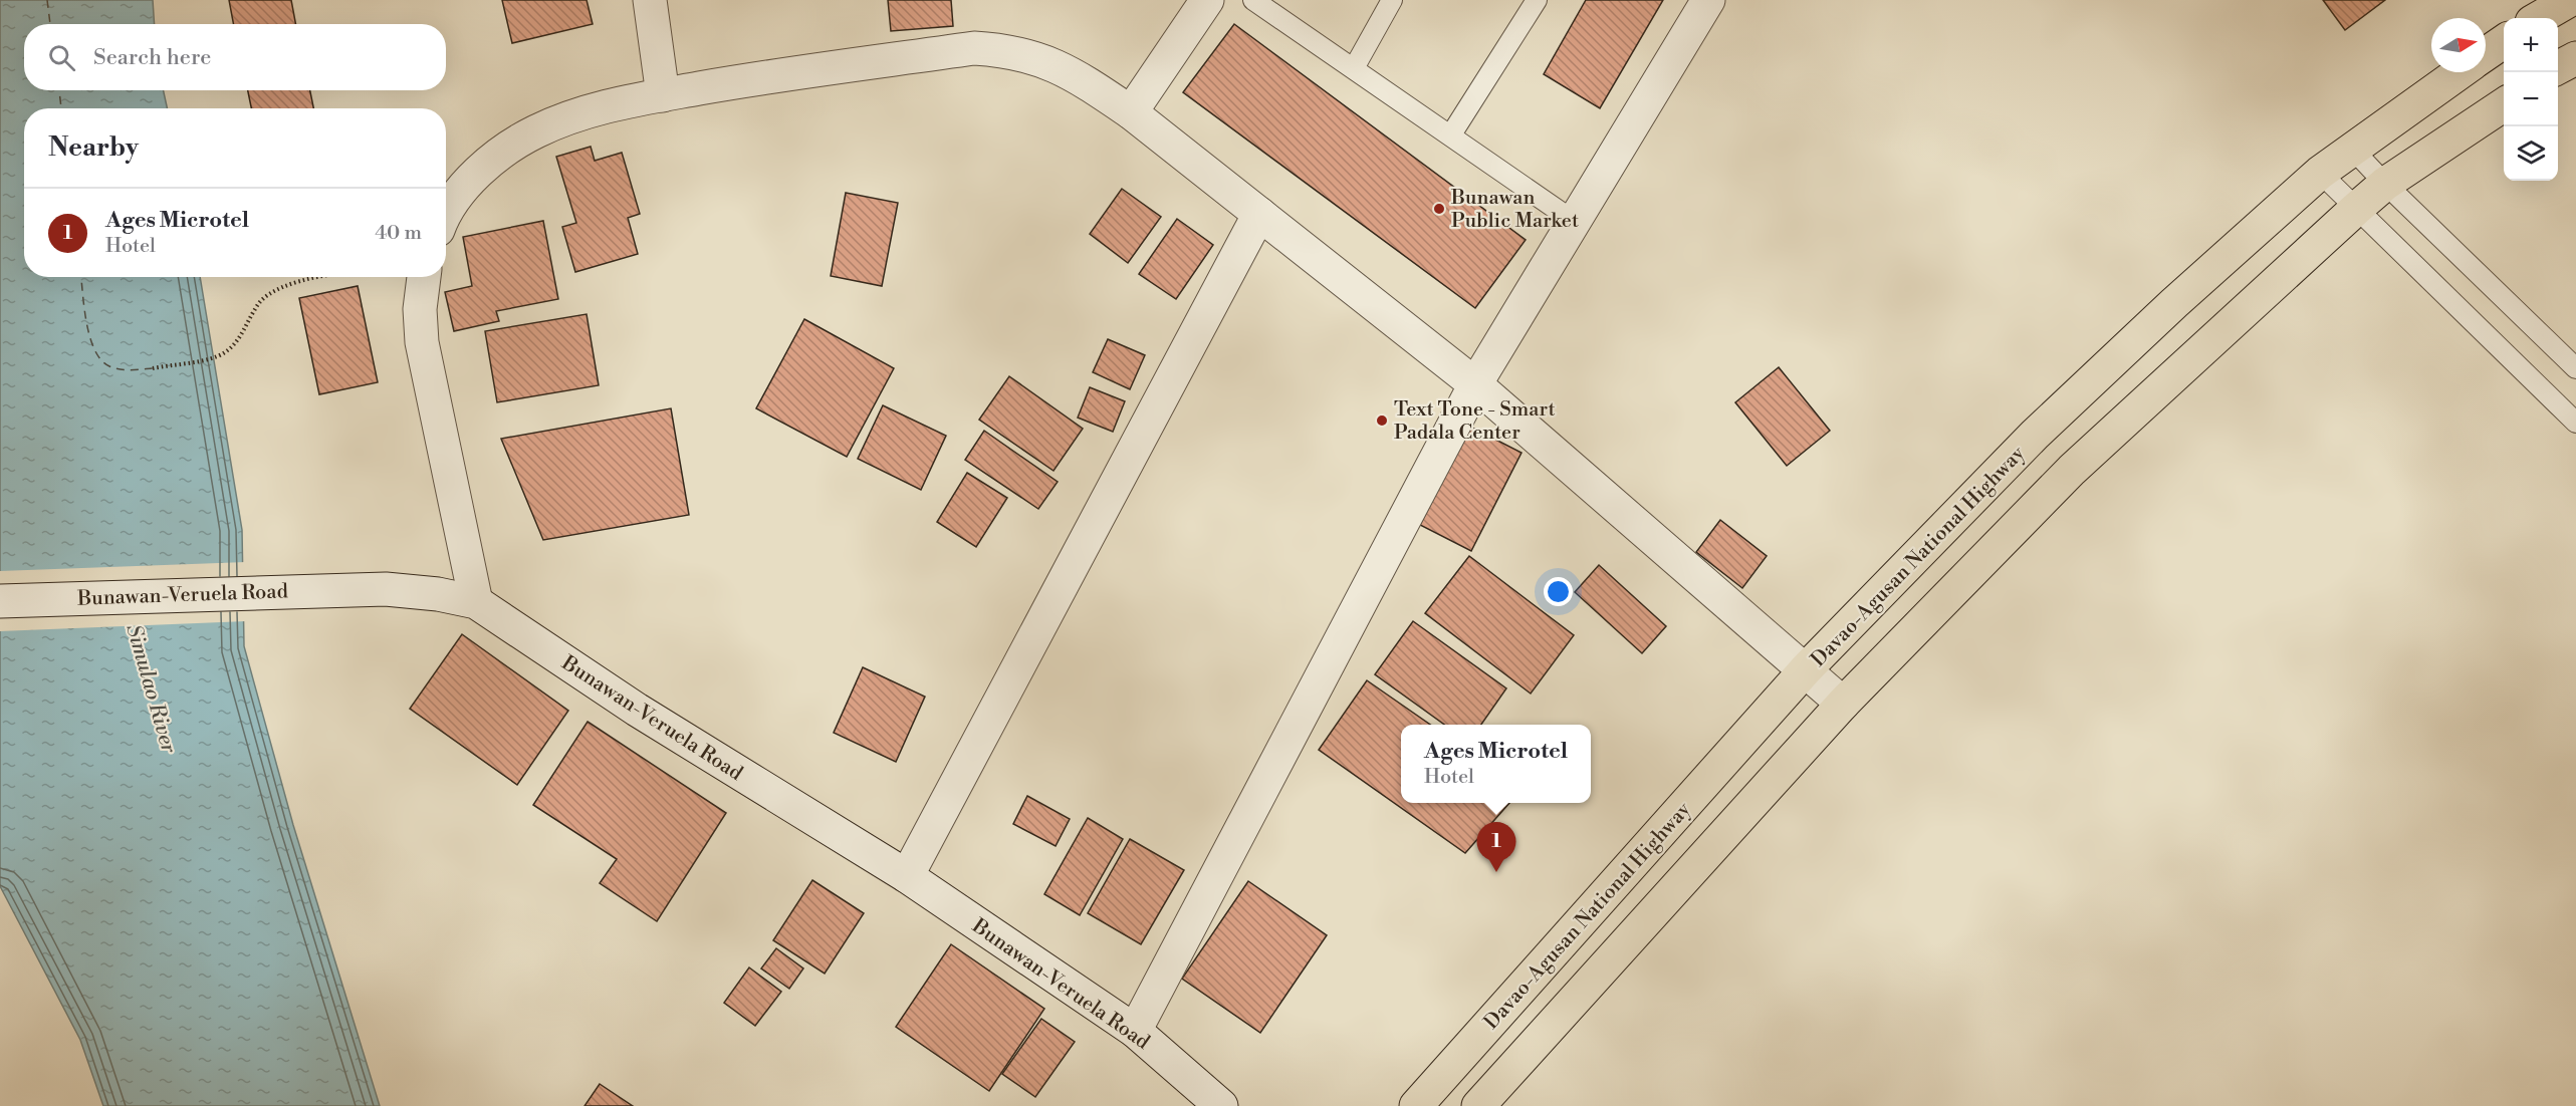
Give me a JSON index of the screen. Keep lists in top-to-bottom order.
{
  "streets": {
    "highway": ["Davao-Agusan National Highway"],
    "street": ["Bunawan-Veruela Road"]
  },
  "water": ["Simulao River"],
  "places": ["Bunawan Public Market", "Text Tone - Smart Padala Center"],
  "north": "right",
  "page": {
    "map_buttons": ["+", "−"],
    "search": "Search here",
    "heading": "Nearby",
    "list": [
      {
        "mark": "1",
        "name": "Ages Microtel",
        "note": "Hotel",
        "value": "40 m"
      }
    ],
    "popup": ["Ages Microtel", "Hotel"],
    "pins": "1"
  }
}
